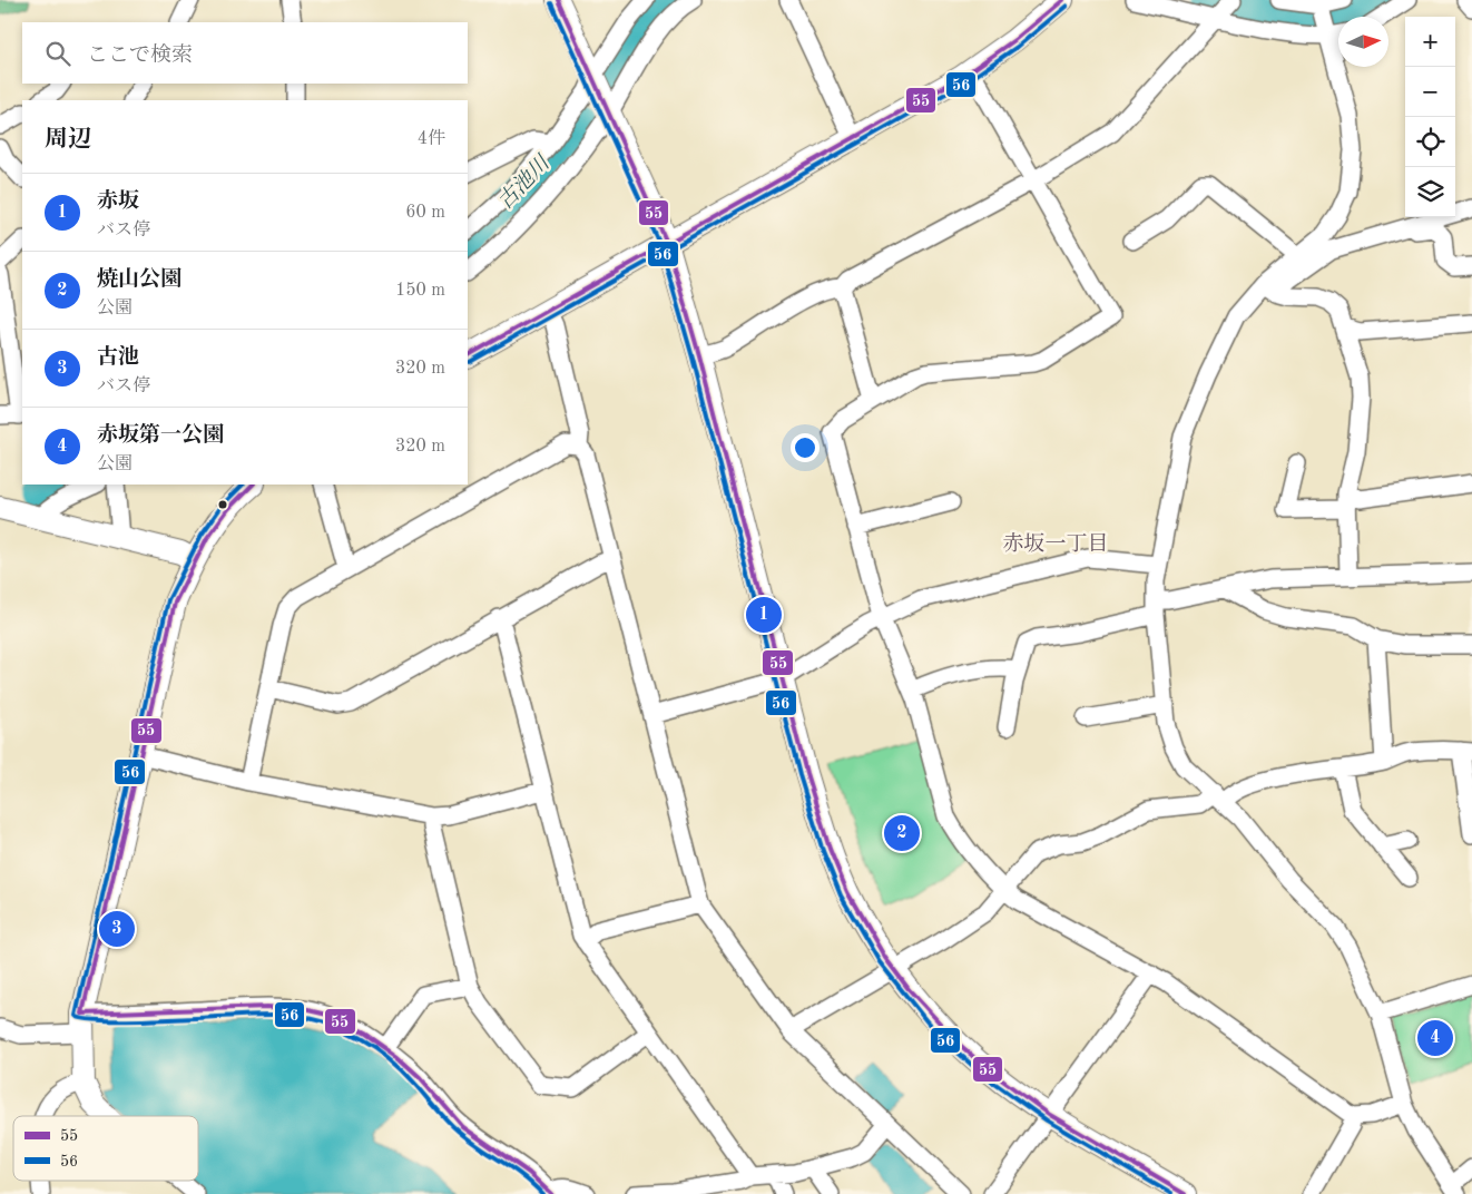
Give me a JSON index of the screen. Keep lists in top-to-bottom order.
{
  "districts": ["赤坂一丁目"],
  "water": ["古池川"],
  "lines": ["transit line 55", "transit line 56"],
  "legend": ["55", "56"],
  "north": "right",
  "page": {
    "map_buttons": ["+", "−"],
    "search": "ここで検索",
    "heading": ["周辺", "4件"],
    "list": [
      {
        "mark": "1",
        "name": "赤坂",
        "note": "バス停",
        "value": "60 m"
      },
      {
        "mark": "2",
        "name": "焼山公園",
        "note": "公園",
        "value": "150 m"
      },
      {
        "mark": "3",
        "name": "古池",
        "note": "バス停",
        "value": "320 m"
      },
      {
        "mark": "4",
        "name": "赤坂第一公園",
        "note": "公園",
        "value": "320 m"
      }
    ],
    "pins": [
      "1",
      "2",
      "3",
      "4"
    ]
  }
}
